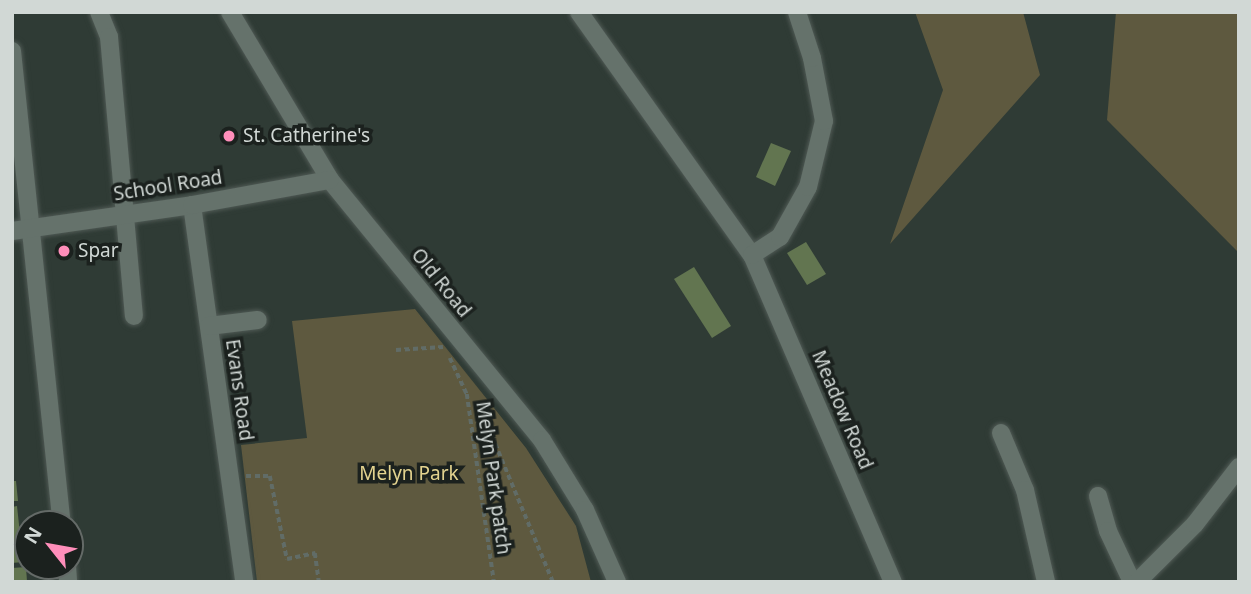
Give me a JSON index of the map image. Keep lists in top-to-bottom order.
{
  "streets": {
    "street": [
      "School Road",
      "Old Road",
      "Evans Road",
      "Meadow Road"
    ],
    "path": ["Melyn Park patch"]
  },
  "crossings": [
    ["School Road", "Old Road"],
    ["School Road", "Evans Road"]
  ],
  "parks": ["Melyn Park"],
  "places": ["St. Catherine's", "Spar"],
  "north": "top left"
}
